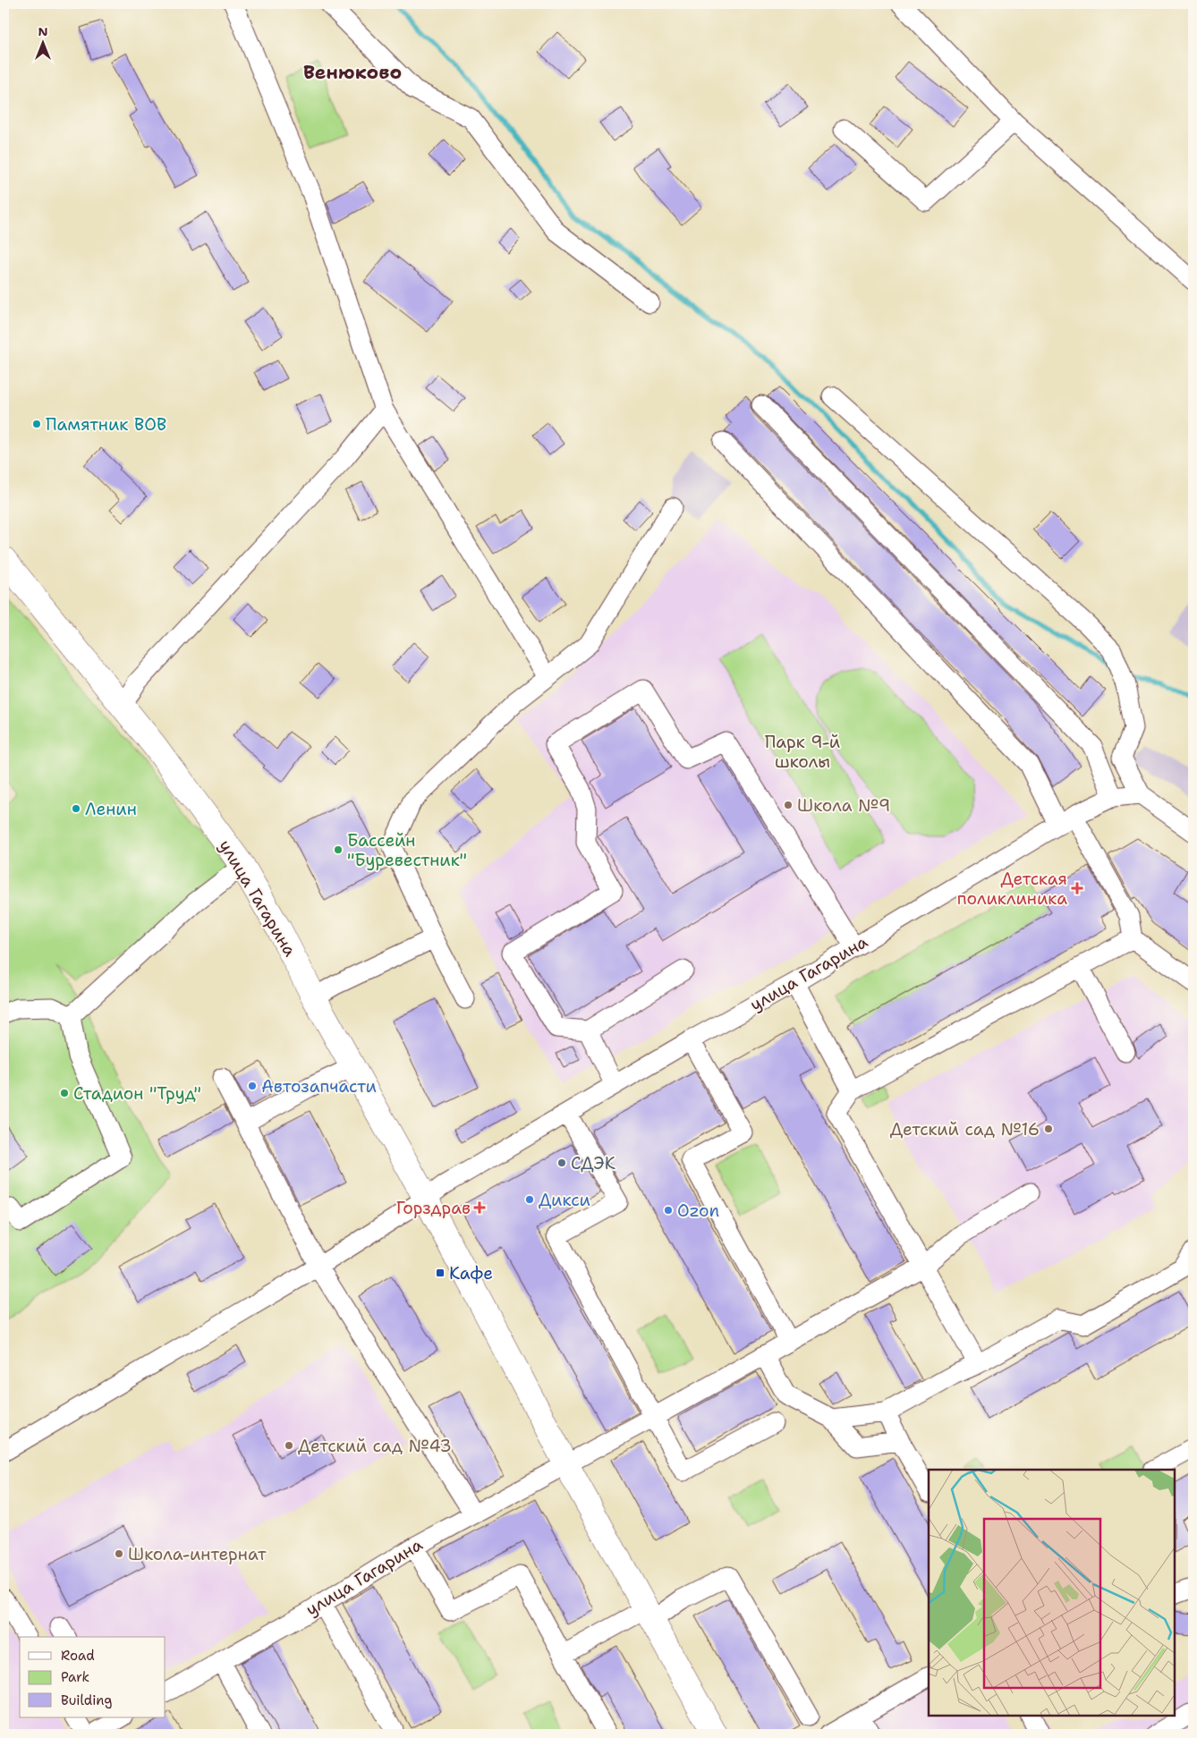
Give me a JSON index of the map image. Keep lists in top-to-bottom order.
{
  "streets": {
    "main road": ["улица Гагарина"]
  },
  "districts": ["Венюково"],
  "parks": ["Парк 9-й школы"],
  "places": {
    "other": [
      "Памятник ВОВ",
      "Школа №9",
      "Ленин",
      "Бассейн \"Буревестник\"",
      "Автозапчасти",
      "Стадион \"Труд\"",
      "Детский сад №16",
      "СДЭК",
      "Дикси",
      "Ozon",
      "Детский сад №43",
      "Школа-интернат"
    ],
    "health": ["Детская поликлиника", "Горздрав"],
    "transit": ["Кафе"]
  },
  "legend": ["Road", "Park", "Building"],
  "north": "top"
}
